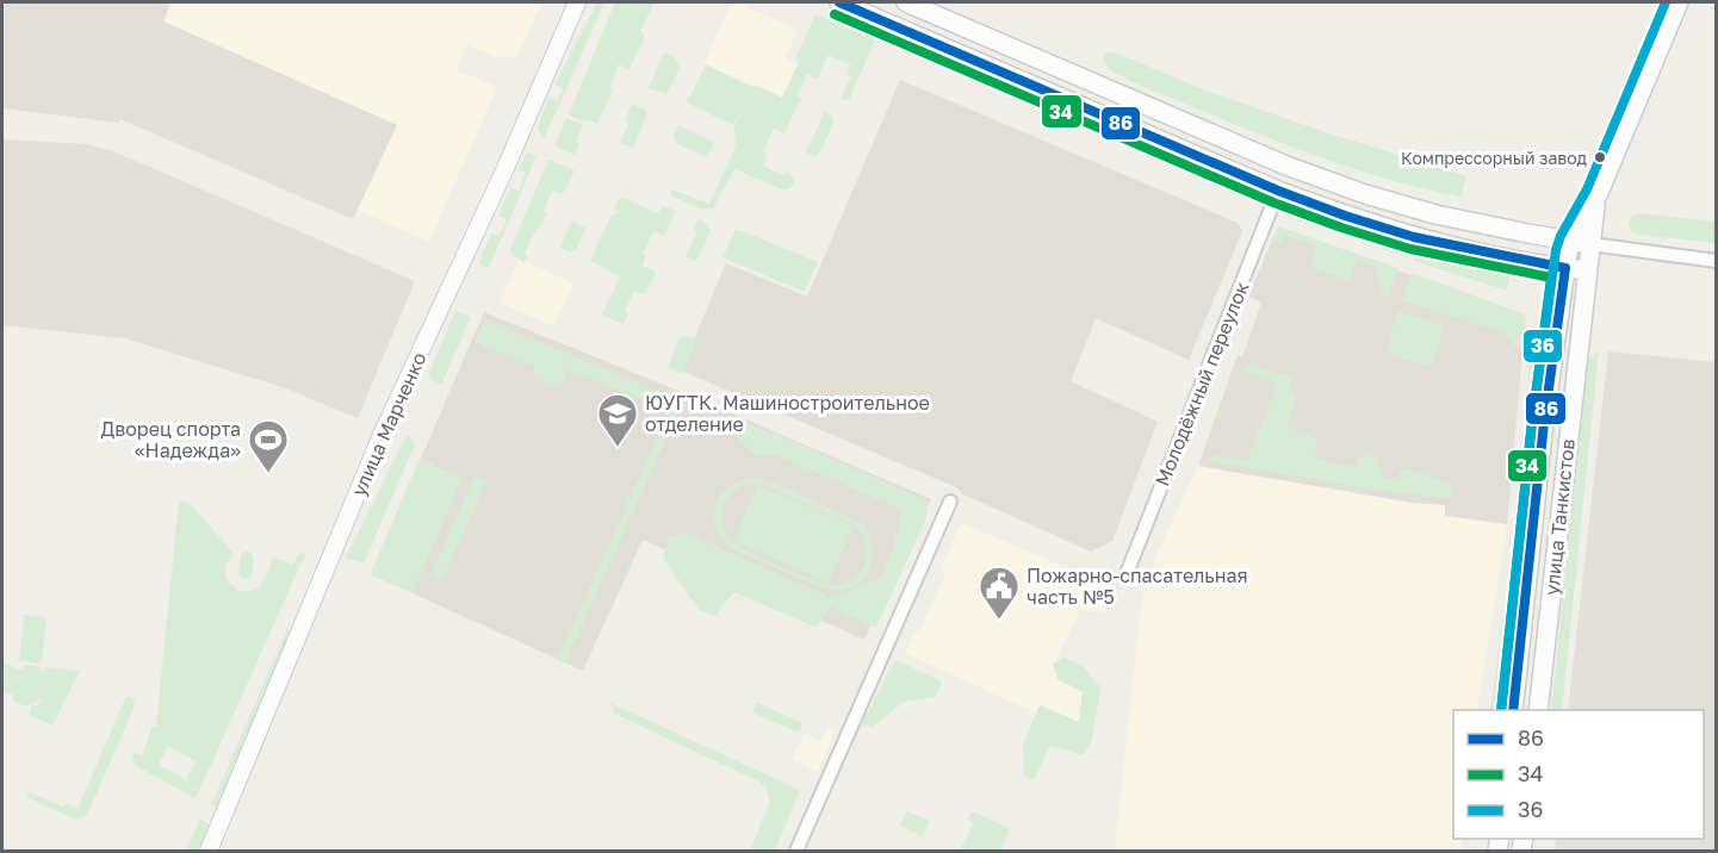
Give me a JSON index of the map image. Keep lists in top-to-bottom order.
{
  "streets": {
    "main road": ["улица Танкистов"],
    "street": ["Молодёжный переулок", "улица Марченко"]
  },
  "places": {
    "other": ["Компрессорный завод"],
    "school or university": ["ЮУГТК. Машиностроительное отделение"],
    "sports": ["Дворец спорта «Надежда»"],
    "public building": ["Пожарно-спасательная часть №5"]
  },
  "lines": ["transit line 86", "transit line 36", "transit line 34"],
  "legend": ["86", "34", "36"]
}
